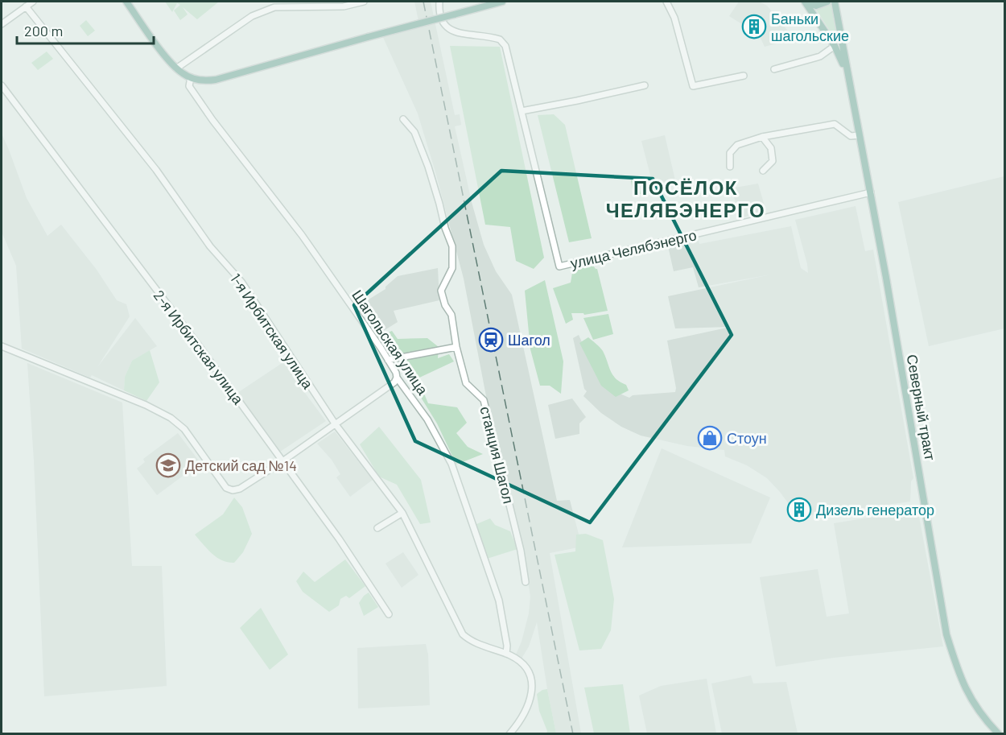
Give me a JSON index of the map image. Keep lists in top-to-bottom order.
{
  "streets": {
    "main road": ["Северный тракт"],
    "street": [
      "улица Челябэнерго",
      "1-я Ирбитская улица",
      "Шагольская улица",
      "2-я Ирбитская улица",
      "станция Шагол"
    ]
  },
  "crossings": [
    ["улица Челябэнерго", "Северный тракт"],
    ["1-я Ирбитская улица", "Шагольская улица"]
  ],
  "districts": ["ПОСЁЛОК ЧЕЛЯБЭНЕРГО"],
  "places": {
    "building": ["Баньки шагольские", "Дизель генератор"],
    "station": ["Шагол"],
    "shop": ["Стоун"],
    "school or university": ["Детский сад №14"]
  },
  "scale_bar": "200 m"
}
